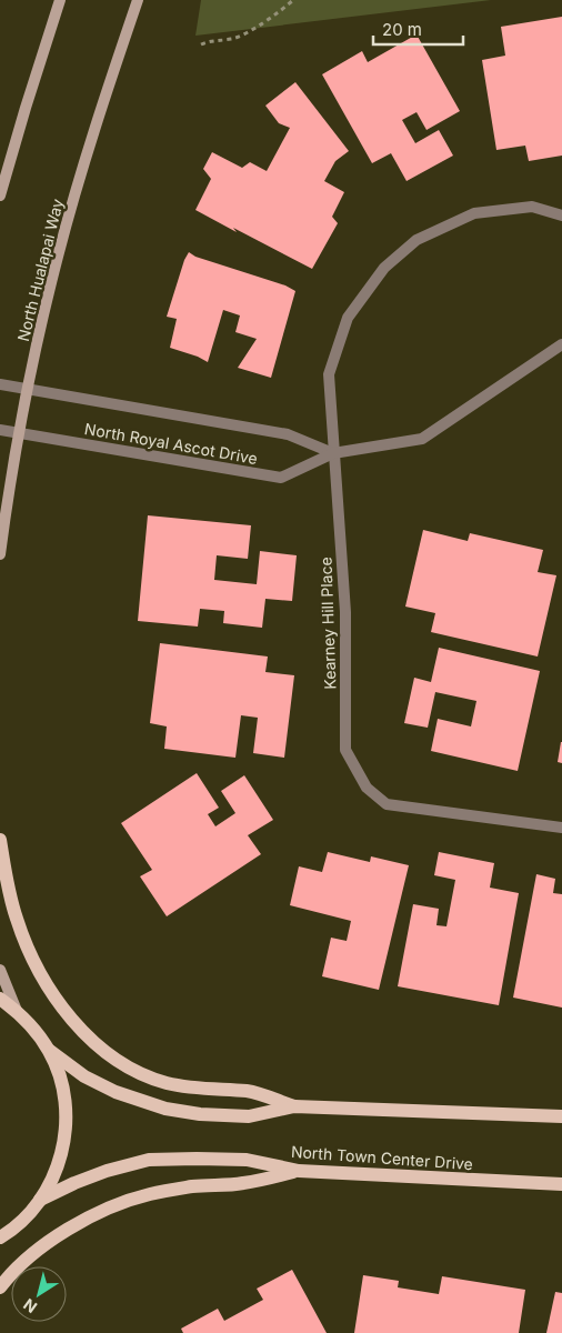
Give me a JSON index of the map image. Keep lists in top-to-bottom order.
{
  "streets": {
    "main road": ["North Hualapai Way", "North Town Center Drive"],
    "street": ["North Royal Ascot Drive", "Kearney Hill Place"]
  },
  "crossings": [
    ["North Hualapai Way", "North Royal Ascot Drive"],
    ["North Royal Ascot Drive", "Kearney Hill Place"]
  ],
  "scale_bar": "20 m",
  "north": "bottom left"
}
